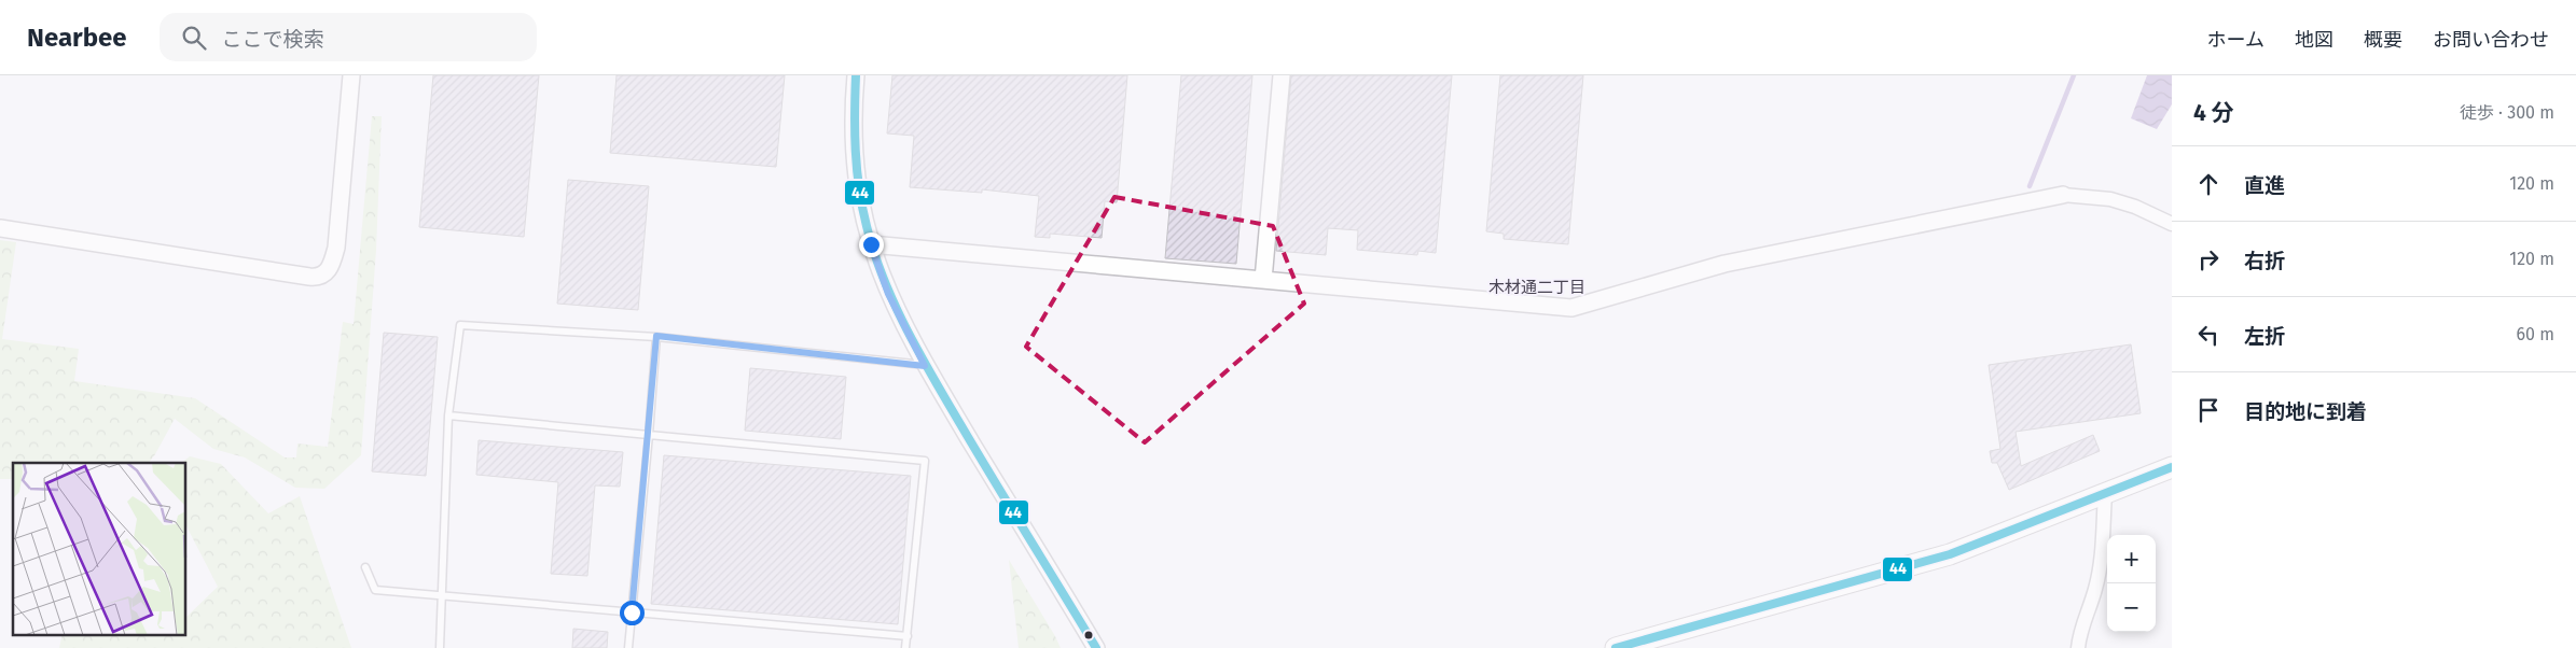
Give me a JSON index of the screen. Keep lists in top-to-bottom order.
{
  "districts": ["木材通二丁目"],
  "lines": ["transit line 44"],
  "page": {
    "header": "Nearbee",
    "search": "ここで検索",
    "nav": [
      "ホーム",
      "地図",
      "概要",
      "お問い合わせ"
    ],
    "heading": ["4 分", "徒歩 · 300 m"],
    "list": [
      ["直進", "120 m"],
      ["右折", "120 m"],
      ["左折", "60 m"],
      "目的地に到着"
    ],
    "map_buttons": ["+", "−"]
  }
}
